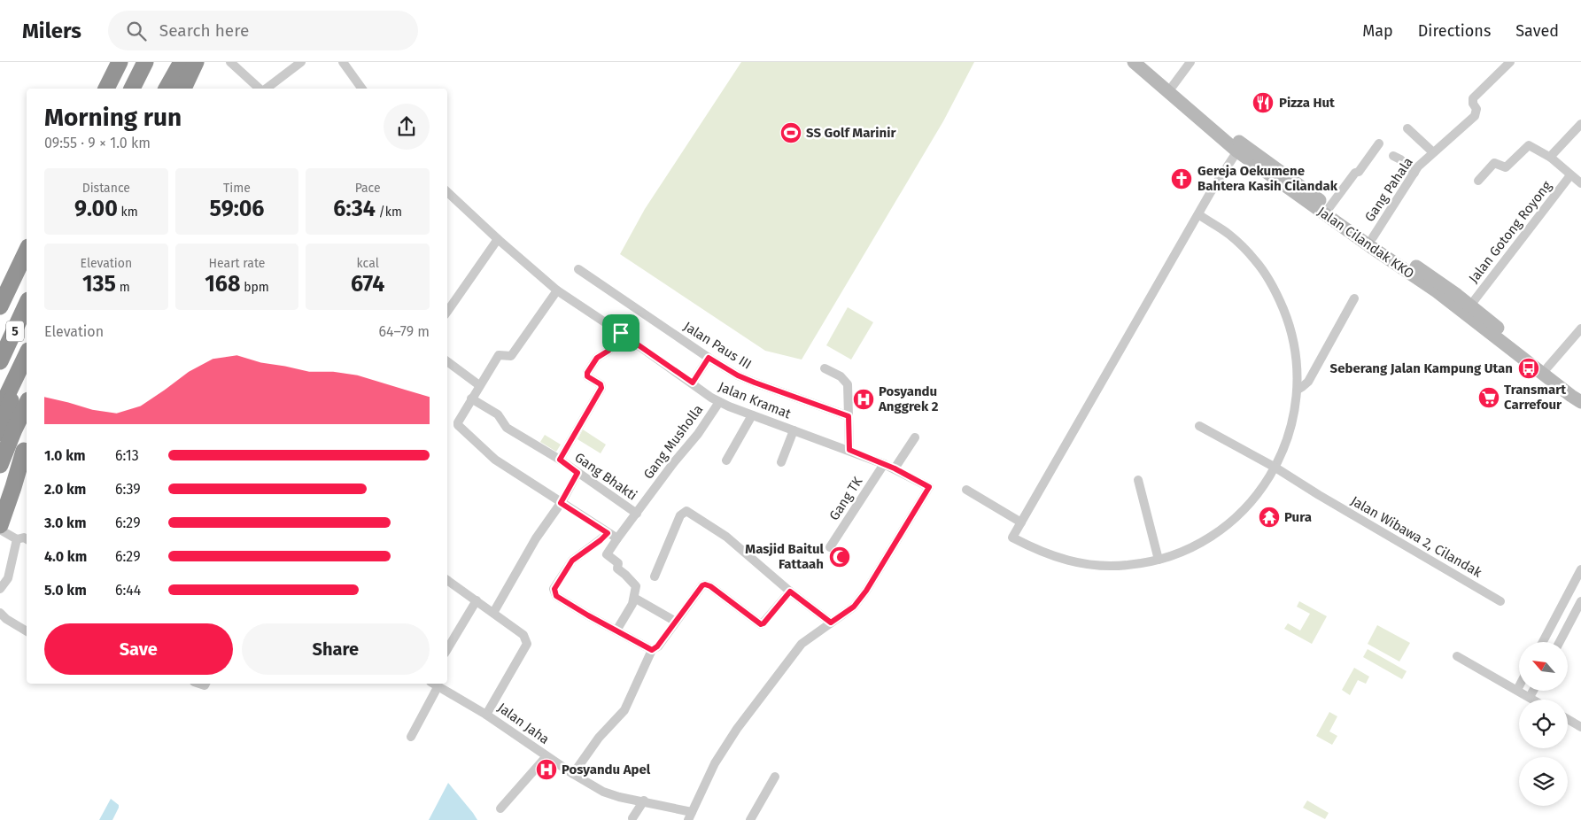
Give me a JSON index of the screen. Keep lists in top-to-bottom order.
{
  "streets": {
    "highway": ["5"],
    "street": [
      "Gang Pahala",
      "Jalan Gotong Royong",
      "Jalan Cilandak KKO",
      "Jalan Paus III",
      "Jalan Kramat",
      "Gang Musholla",
      "Gang Bhakti",
      "Gang TK",
      "Jalan Wibawa 2, Cilandak",
      "Jalan Jaha"
    ]
  },
  "crossings": [
    ["Gang Pahala", "Jalan Cilandak KKO"],
    ["Jalan Gotong Royong", "Jalan Cilandak KKO"],
    ["Jalan Kramat", "Gang Musholla"],
    ["Jalan Kramat", "Gang Bhakti"],
    ["Jalan Kramat", "Gang TK"],
    ["Gang Musholla", "Gang Bhakti"]
  ],
  "places": {
    "restaurant": ["Pizza Hut"],
    "sports": ["SS Golf Marinir"],
    "church": ["Gereja Oekumene Bahtera Kasih Cilandak"],
    "bus stop": ["Seberang Jalan Kampung Utan"],
    "supermarket": ["Transmart Carrefour"],
    "hospital": ["Posyandu Anggrek 2", "Posyandu Apel"],
    "temple": ["Pura"],
    "mosque": ["Masjid Baitul Fattaah"]
  },
  "north": "top left",
  "page": {
    "header": "Milers",
    "search": "Search here",
    "nav": ["Map", "Directions", "Saved"],
    "heading": ["Morning run", "09:55 · 9 × 1.0 km"],
    "stats": [
      ["Distance", "9.00 km"],
      ["Time", "59:06"],
      ["Pace", "6:34 /km"],
      ["Elevation", "135 m"],
      ["Heart rate", "168 bpm"],
      ["kcal", "674"]
    ],
    "chart": ["Elevation", "64–79 m"],
    "list": [
      {
        "name": "1.0 km",
        "note": "6:13"
      },
      {
        "name": "2.0 km",
        "note": "6:39"
      },
      {
        "name": "3.0 km",
        "note": "6:29"
      },
      {
        "name": "4.0 km",
        "note": "6:29"
      },
      {
        "name": "5.0 km",
        "note": "6:44"
      }
    ],
    "buttons": ["Save", "Share"]
  }
}
